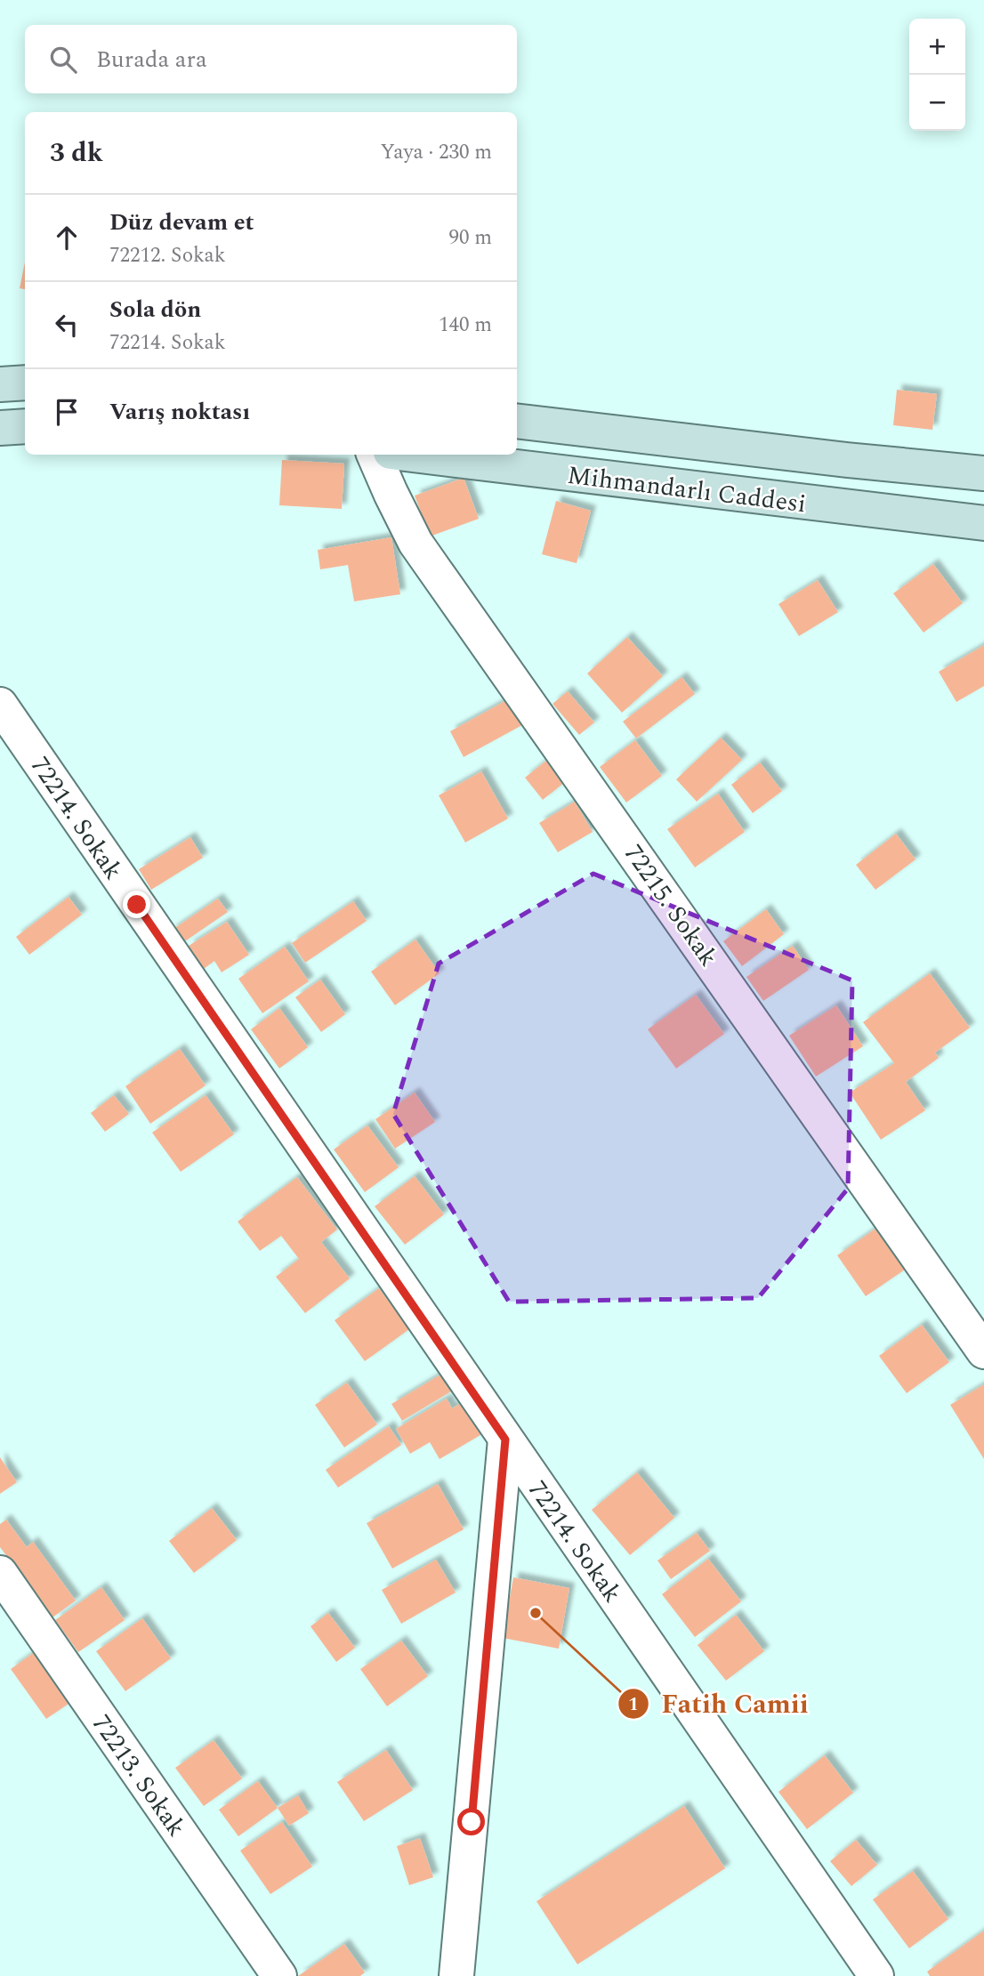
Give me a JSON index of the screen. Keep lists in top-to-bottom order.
{
  "streets": {
    "street": [
      "Mihmandarlı Caddesi",
      "72214. Sokak",
      "72215. Sokak",
      "72213. Sokak"
    ]
  },
  "places": ["Fatih Camii"],
  "page": {
    "map_buttons": ["+", "−"],
    "search": "Burada ara",
    "heading": ["3 dk", "Yaya · 230 m"],
    "list": [
      ["Düz devam et", "72212. Sokak", "90 m"],
      ["Sola dön", "72214. Sokak", "140 m"],
      "Varış noktası"
    ]
  }
}
